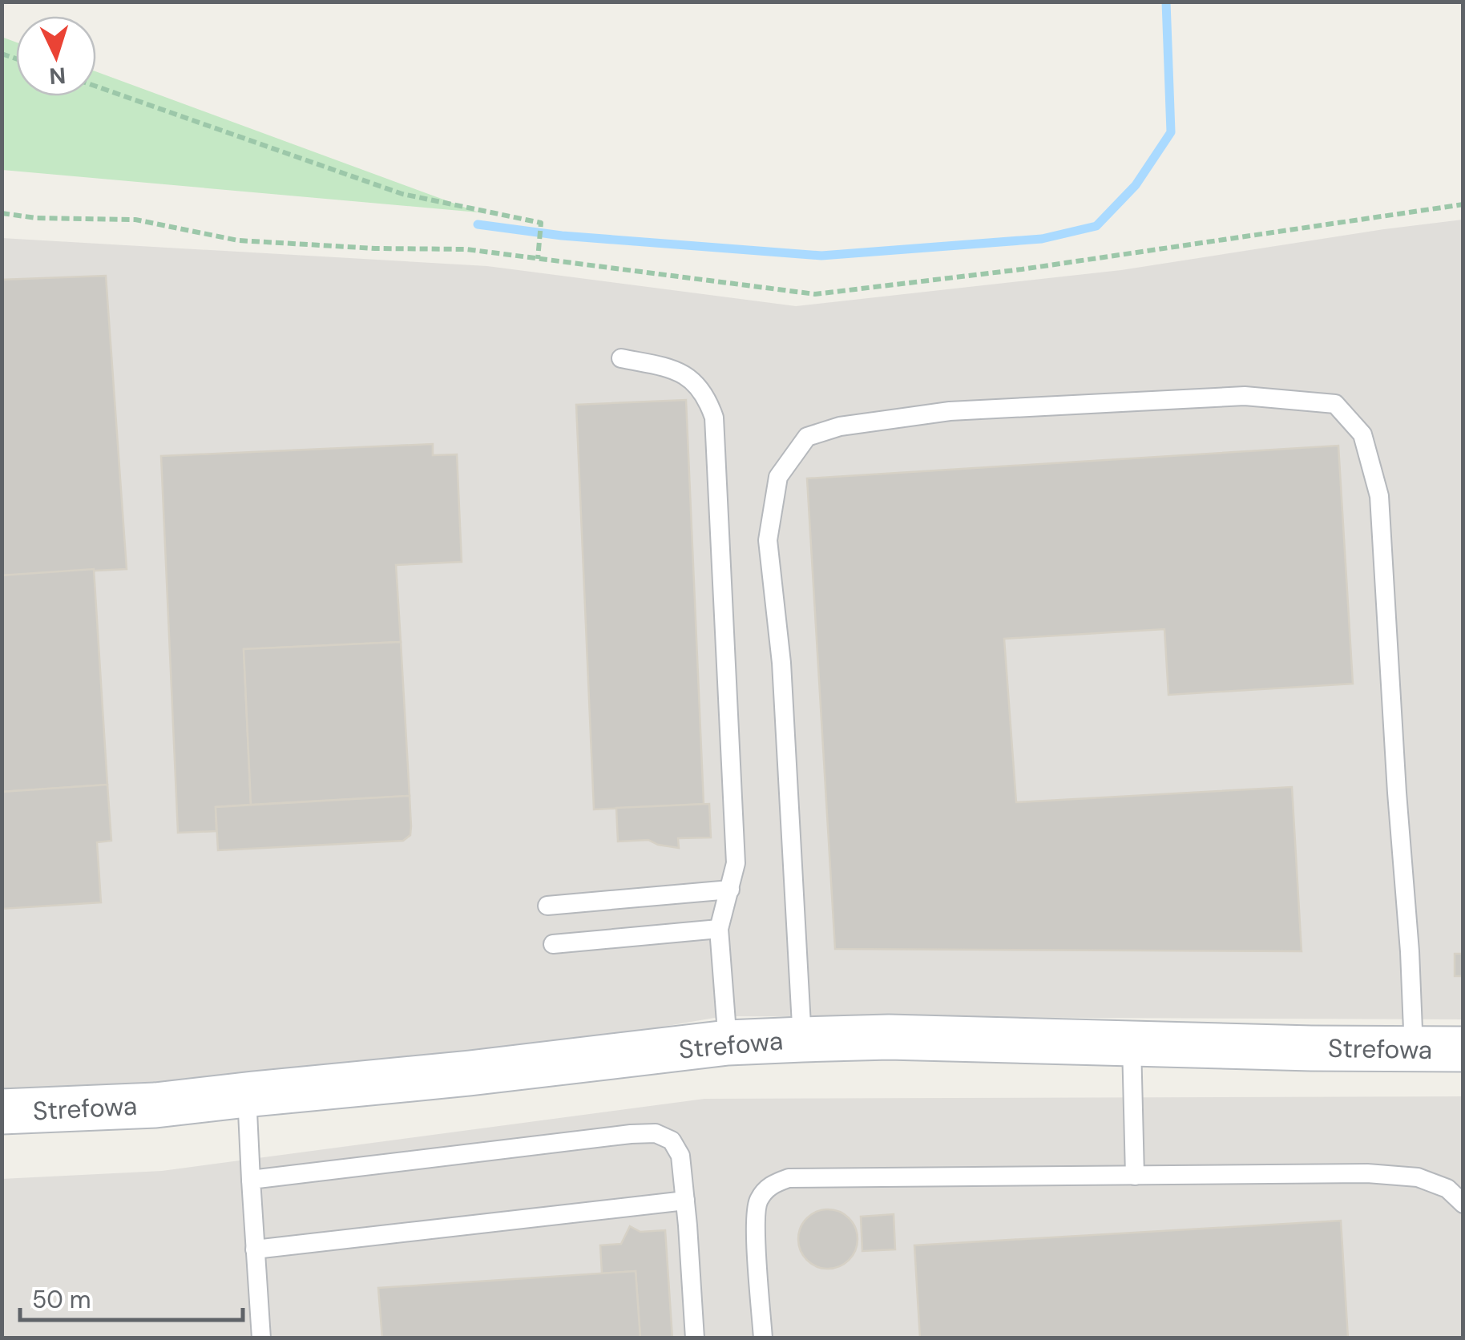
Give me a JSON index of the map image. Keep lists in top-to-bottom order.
{
  "streets": {
    "street": ["Strefowa"]
  },
  "scale_bar": "50 m",
  "north": "bottom"
}
